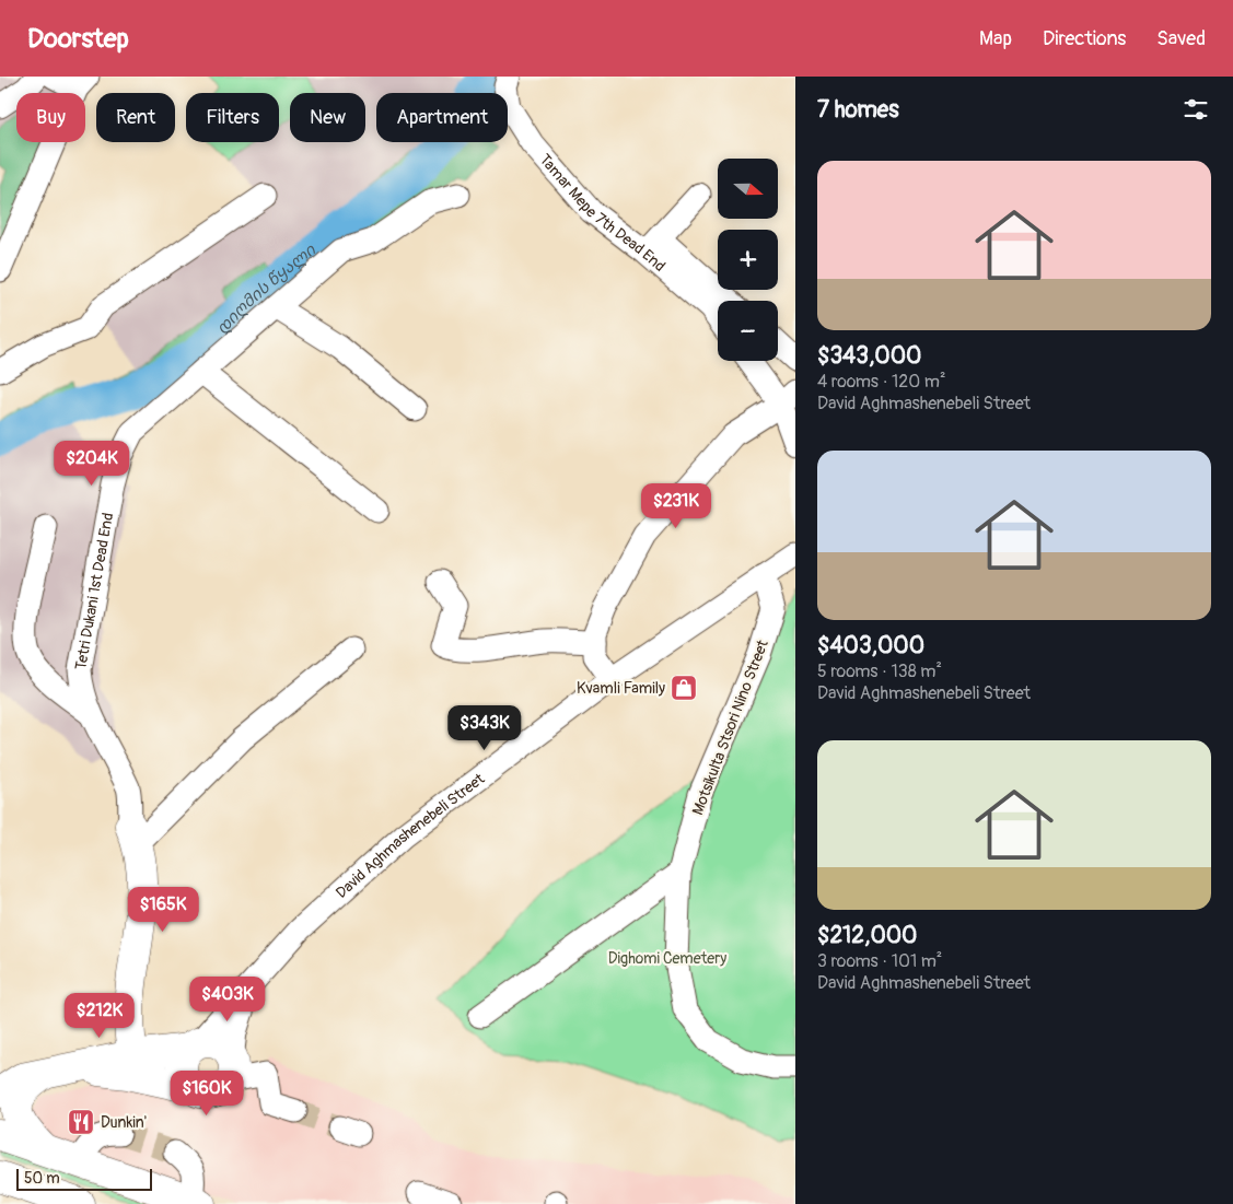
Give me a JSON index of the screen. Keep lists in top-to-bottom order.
{
  "streets": {
    "street": [
      "Tamar Mepe 7th Dead End",
      "Tetri Dukani 1st Dead End",
      "Motsikulta Stsori Nino Street",
      "David Aghmashenebeli Street"
    ]
  },
  "crossings": [
    ["Motsikulta Stsori Nino Street", "David Aghmashenebeli Street"]
  ],
  "water": ["დიღმის წყალი"],
  "parks": ["Dighomi Cemetery"],
  "places": {
    "shop": ["Kvamli Family"],
    "restaurant": ["Dunkin'"]
  },
  "scale_bar": "50 m",
  "north": "right",
  "page": {
    "header": "Doorstep",
    "nav": ["Map", "Directions", "Saved"],
    "heading": "7 homes",
    "chip": [
      "Buy",
      "Rent",
      "Filters",
      "New",
      "Apartment"
    ],
    "list": [
      {
        "name": "$343,000",
        "note": "4 rooms · 120 m² · David Aghmashenebeli Street"
      },
      {
        "name": "$403,000",
        "note": "5 rooms · 138 m² · David Aghmashenebeli Street"
      },
      {
        "name": "$212,000",
        "note": "3 rooms · 101 m² · David Aghmashenebeli Street"
      }
    ],
    "map_buttons": ["+", "−"],
    "price": [
      "$204K",
      "$231K",
      "$343K",
      "$165K",
      "$403K",
      "$212K",
      "$160K"
    ],
    "scale": "50 m"
  }
}
